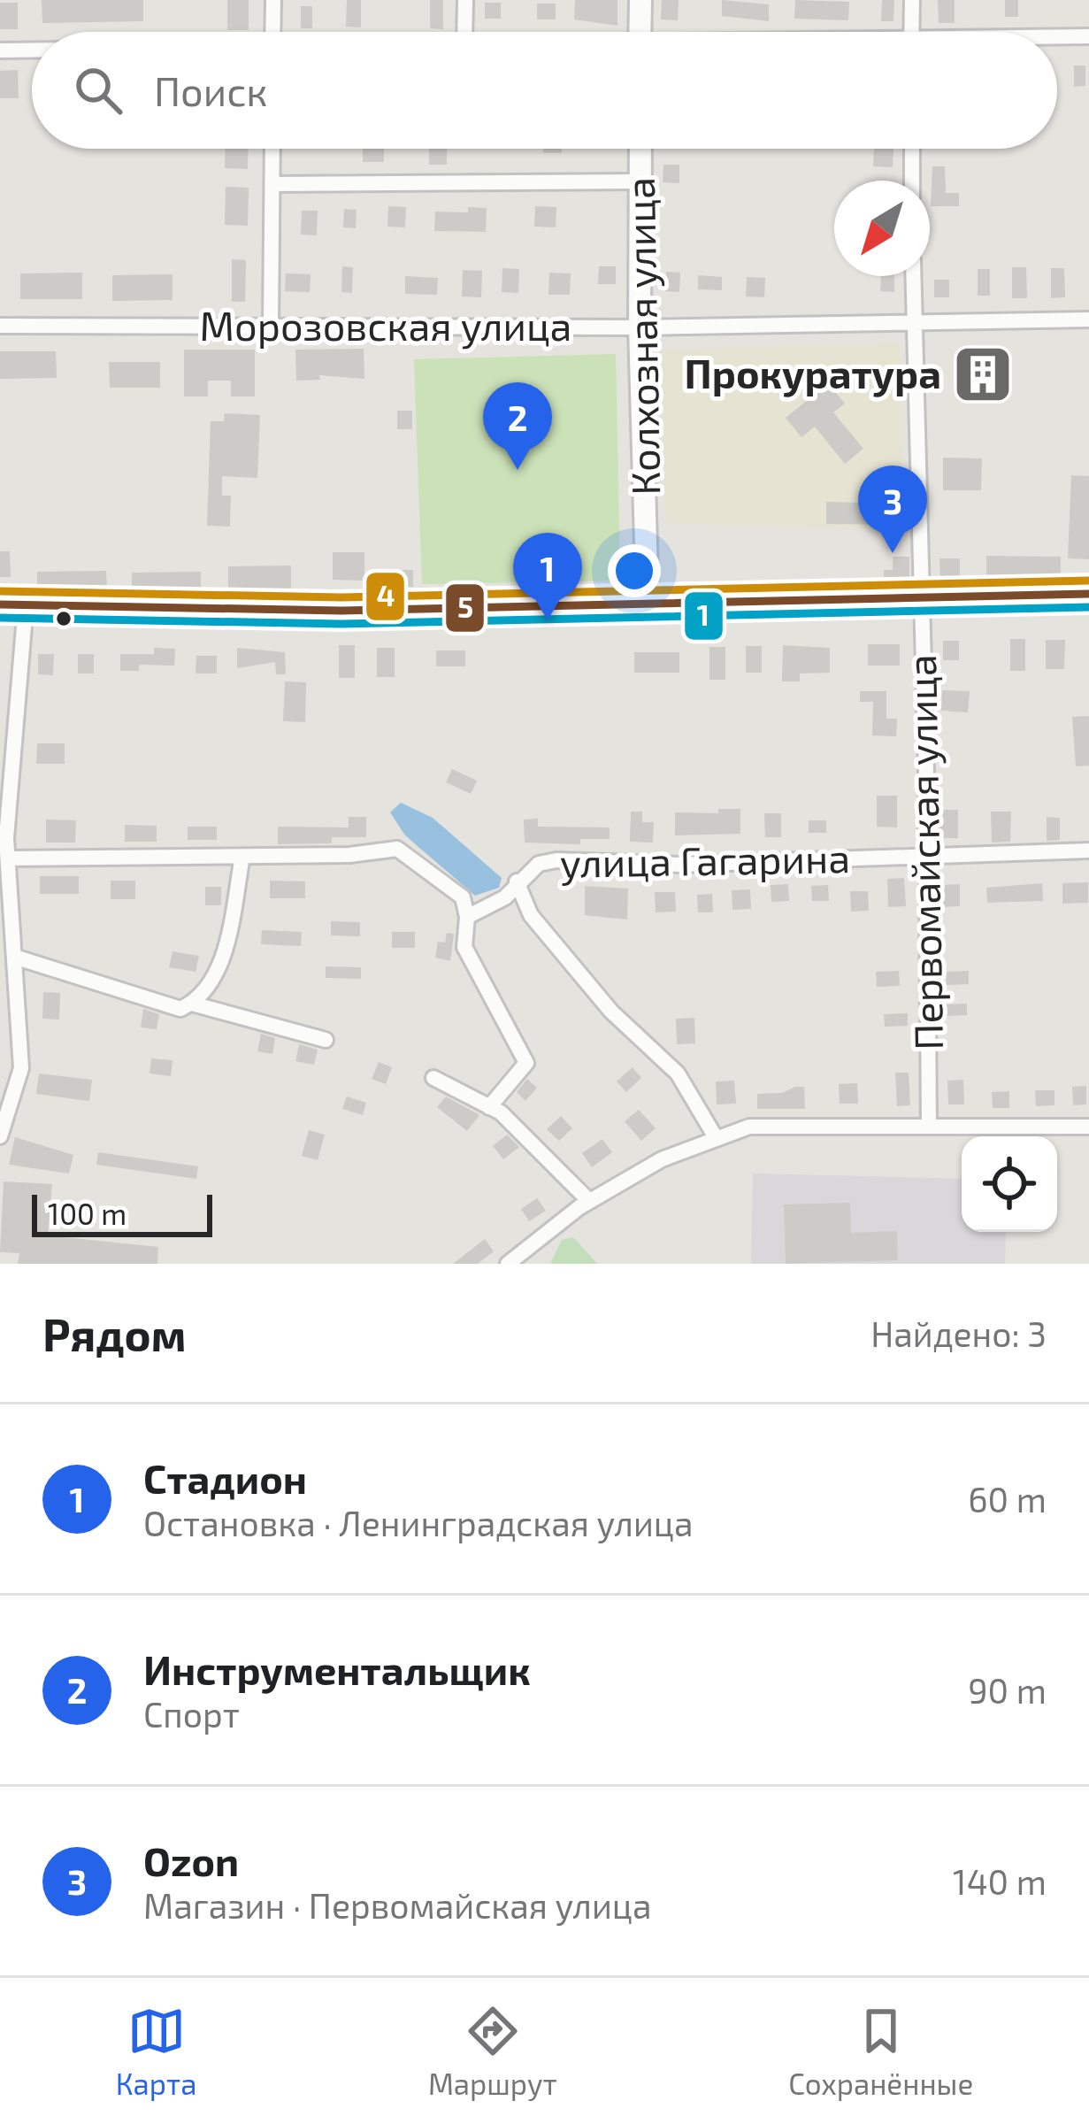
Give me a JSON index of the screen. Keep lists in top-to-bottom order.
{
  "streets": {
    "main road": ["Колхозная улица"],
    "street": ["Морозовская улица", "Первомайская улица", "улица Гагарина"]
  },
  "crossings": [
    ["Морозовская улица", "Колхозная улица"],
    ["Морозовская улица", "Первомайская улица"],
    ["Первомайская улица", "улица Гагарина"]
  ],
  "places": {
    "building": ["Прокуратура"]
  },
  "lines": ["transit line 4", "transit line 5", "transit line 1"],
  "scale_bar": "100 m",
  "north": "bottom left",
  "page": {
    "search": "Поиск",
    "pins": ["2", "3", "1"],
    "scale": "100 m",
    "heading": ["Рядом", "Найдено: 3"],
    "list": [
      {
        "mark": "1",
        "name": "Стадион",
        "note": "Остановка · Ленинградская улица",
        "value": "60 m"
      },
      {
        "mark": "2",
        "name": "Инструментальщик",
        "note": "Спорт",
        "value": "90 m"
      },
      {
        "mark": "3",
        "name": "Ozon",
        "note": "Магазин · Первомайская улица",
        "value": "140 m"
      }
    ],
    "nav": ["Карта", "Маршрут", "Сохранённые"]
  }
}
